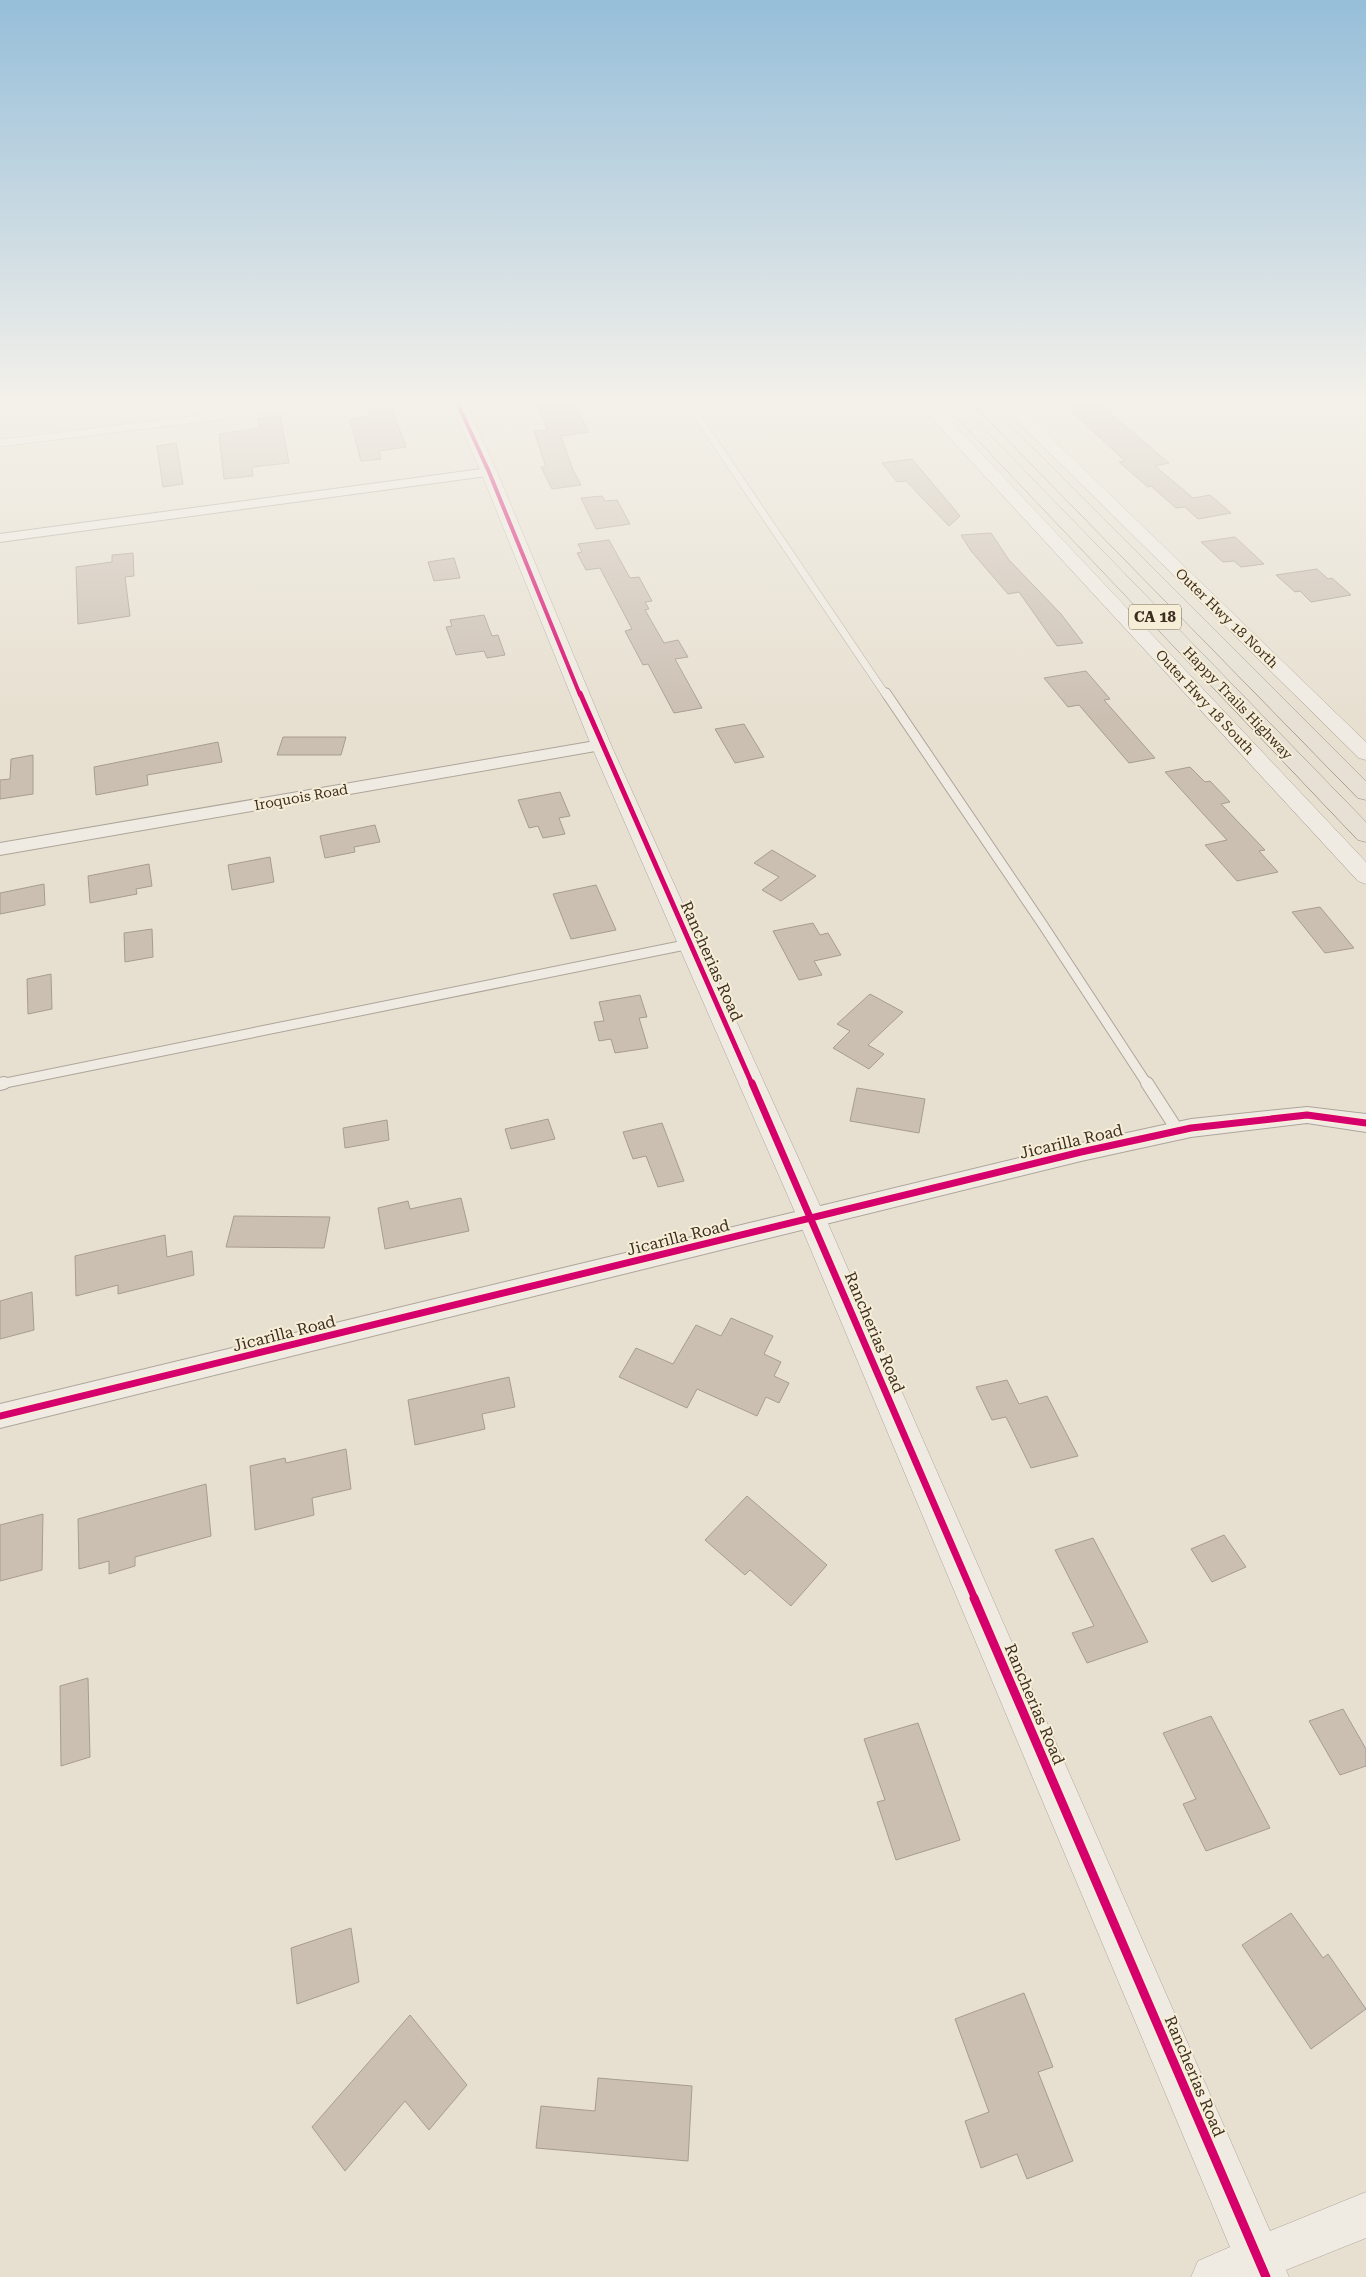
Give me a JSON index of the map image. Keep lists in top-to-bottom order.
{
  "streets": {
    "main road": ["CA 18", "Happy Trails Highway"],
    "street": [
      "Outer Hwy 18 North",
      "Outer Hwy 18 South",
      "Iroquois Road",
      "Rancherias Road",
      "Jicarilla Road"
    ]
  },
  "crossings": [
    ["Iroquois Road", "Rancherias Road"],
    ["Rancherias Road", "Jicarilla Road"]
  ]
}
